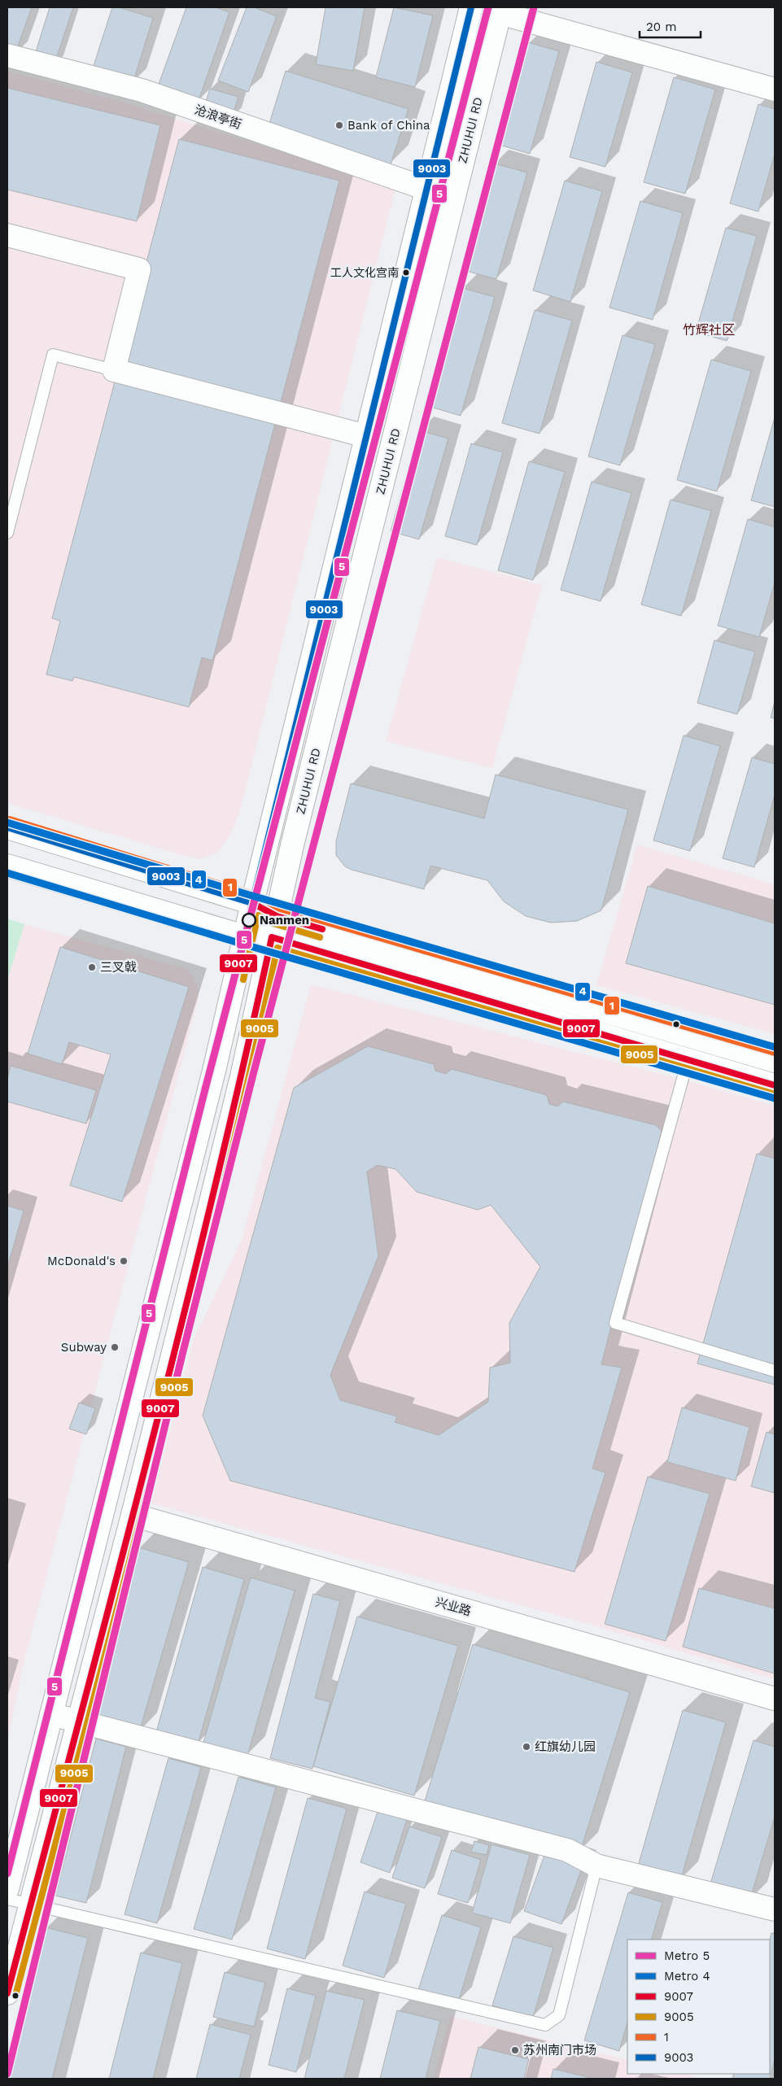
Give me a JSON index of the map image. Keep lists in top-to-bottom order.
{
  "streets": {
    "main road": ["沧浪亭街", "ZHUHUI RD", "兴业路"]
  },
  "crossings": [
    ["沧浪亭街", "ZHUHUI RD"],
    ["ZHUHUI RD", "兴业路"]
  ],
  "districts": ["竹辉社区"],
  "places": [
    "Bank of China",
    "工人文化宫南",
    "Nanmen",
    "三叉戟",
    "McDonald's",
    "Subway",
    "红旗幼儿园",
    "苏州南门市场"
  ],
  "lines": [
    "metro line 5",
    "transit line 9003",
    "transit line 1",
    "metro line 4",
    "transit line 9007",
    "transit line 9005"
  ],
  "legend": [
    "Metro 5",
    "Metro 4",
    "9007",
    "9005",
    "1",
    "9003"
  ],
  "scale_bar": "20 m"
}
